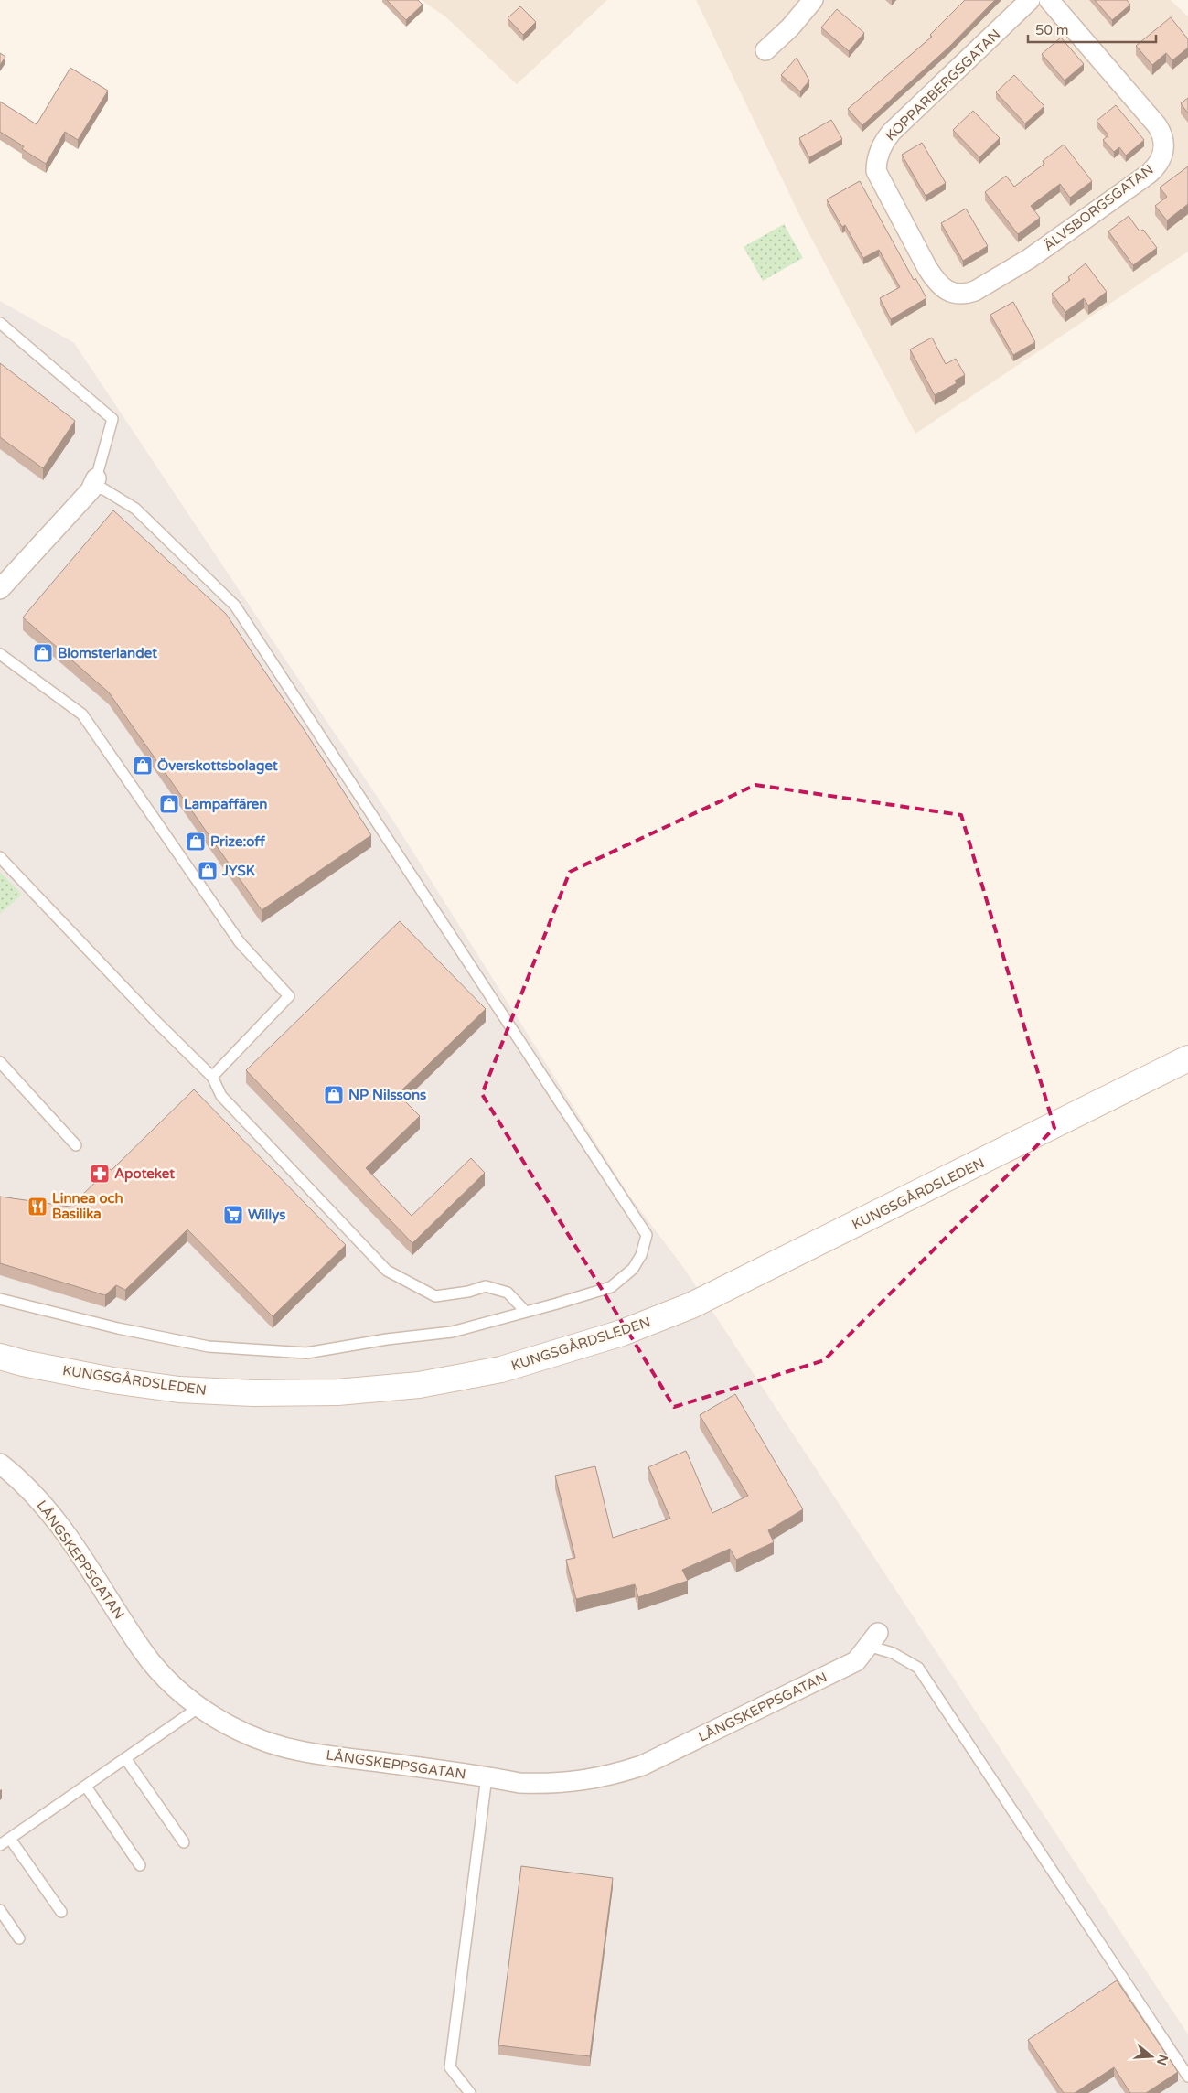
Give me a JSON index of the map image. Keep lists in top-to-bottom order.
{
  "streets": {
    "main road": ["KUNGSGÅRDSLEDEN"],
    "street": ["KOPPARBERGSGATAN", "ÄLVSBORGSGATAN", "LÅNGSKEPPSGATAN"]
  },
  "crossings": [
    ["KOPPARBERGSGATAN", "ÄLVSBORGSGATAN"]
  ],
  "places": {
    "shop": [
      "Blomsterlandet",
      "Överskottsbolaget",
      "Lampaffären",
      "Prize:off",
      "JYSK",
      "NP Nilssons"
    ],
    "pharmacy": ["Apoteket"],
    "restaurant": ["Linnea och Basilika"],
    "supermarket": ["Willys"]
  },
  "scale_bar": "50 m",
  "north": "right"
}
